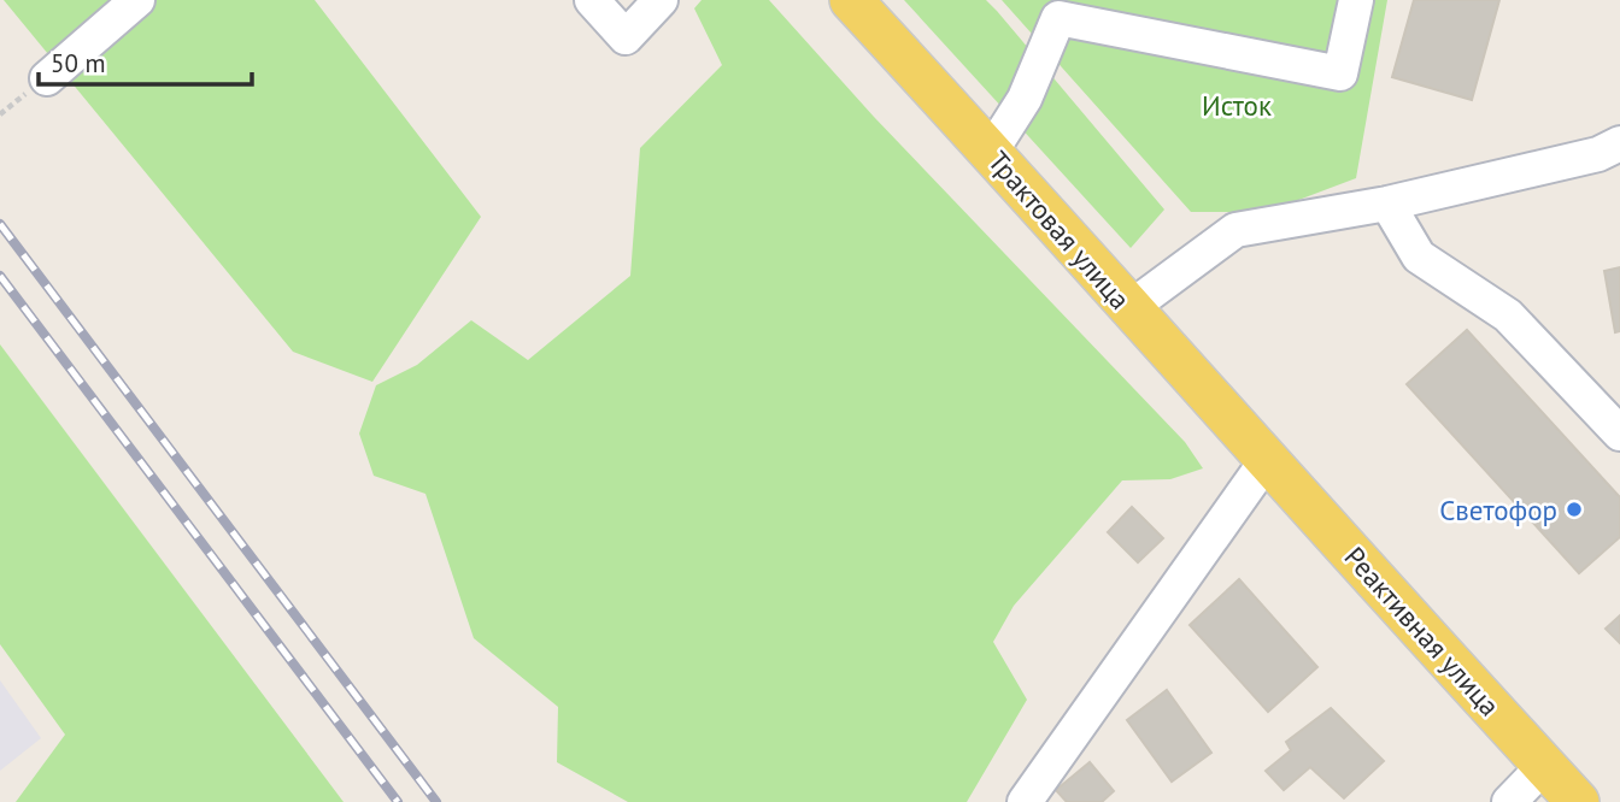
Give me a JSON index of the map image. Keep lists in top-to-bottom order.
{
  "streets": {
    "main road": ["Трактовая улица", "Реактивная улица"]
  },
  "crossings": [
    ["Трактовая улица", "Реактивная улица"]
  ],
  "parks": ["Исток"],
  "places": ["Светофор"],
  "scale_bar": "50 m"
}
